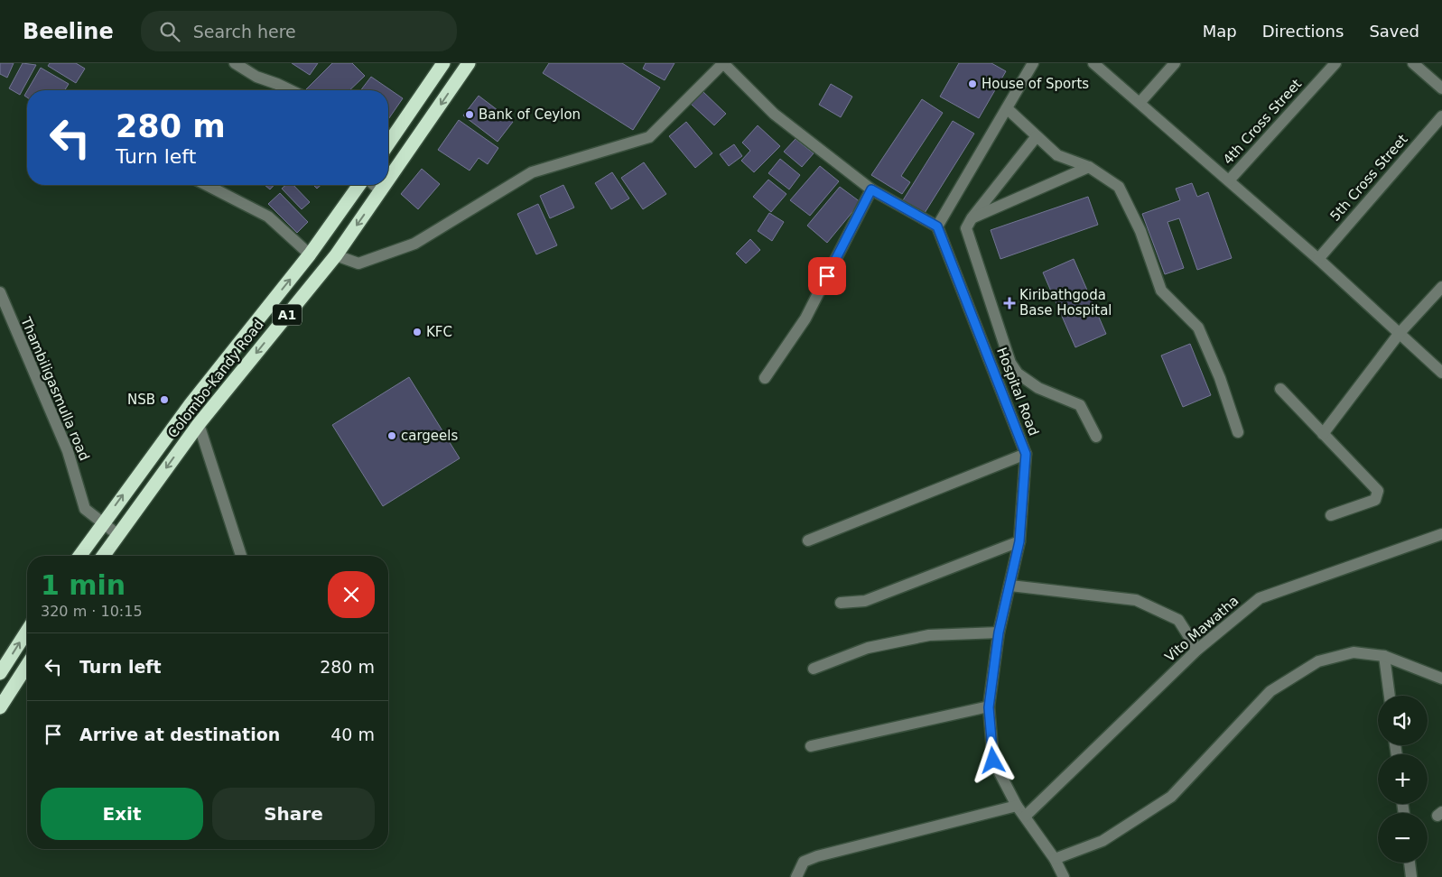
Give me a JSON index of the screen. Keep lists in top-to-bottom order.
{
  "streets": {
    "highway": ["A1", "Colombo-Kandy Road"],
    "street": [
      "4th Cross Street",
      "5th Cross Street",
      "Thambiligasmulla road",
      "Hospital Road",
      "Vito Mawatha"
    ]
  },
  "crossings": [
    ["Colombo-Kandy Road", "Thambiligasmulla road"],
    ["Hospital Road", "Vito Mawatha"]
  ],
  "places": {
    "other": [
      "House of Sports",
      "Bank of Ceylon",
      "KFC",
      "NSB",
      "cargeels"
    ],
    "health": ["Kiribathgoda Base Hospital"]
  },
  "page": {
    "header": "Beeline",
    "search": "Search here",
    "nav": ["Map", "Directions", "Saved"],
    "turn": ["280 m", "Turn left"],
    "heading": ["1 min", "320 m · 10:15"],
    "list": [
      {
        "name": "Turn left",
        "value": "280 m"
      },
      {
        "name": "Arrive at destination",
        "value": "40 m"
      }
    ],
    "map_buttons": ["+", "−"],
    "buttons": ["Exit", "Share"]
  }
}
